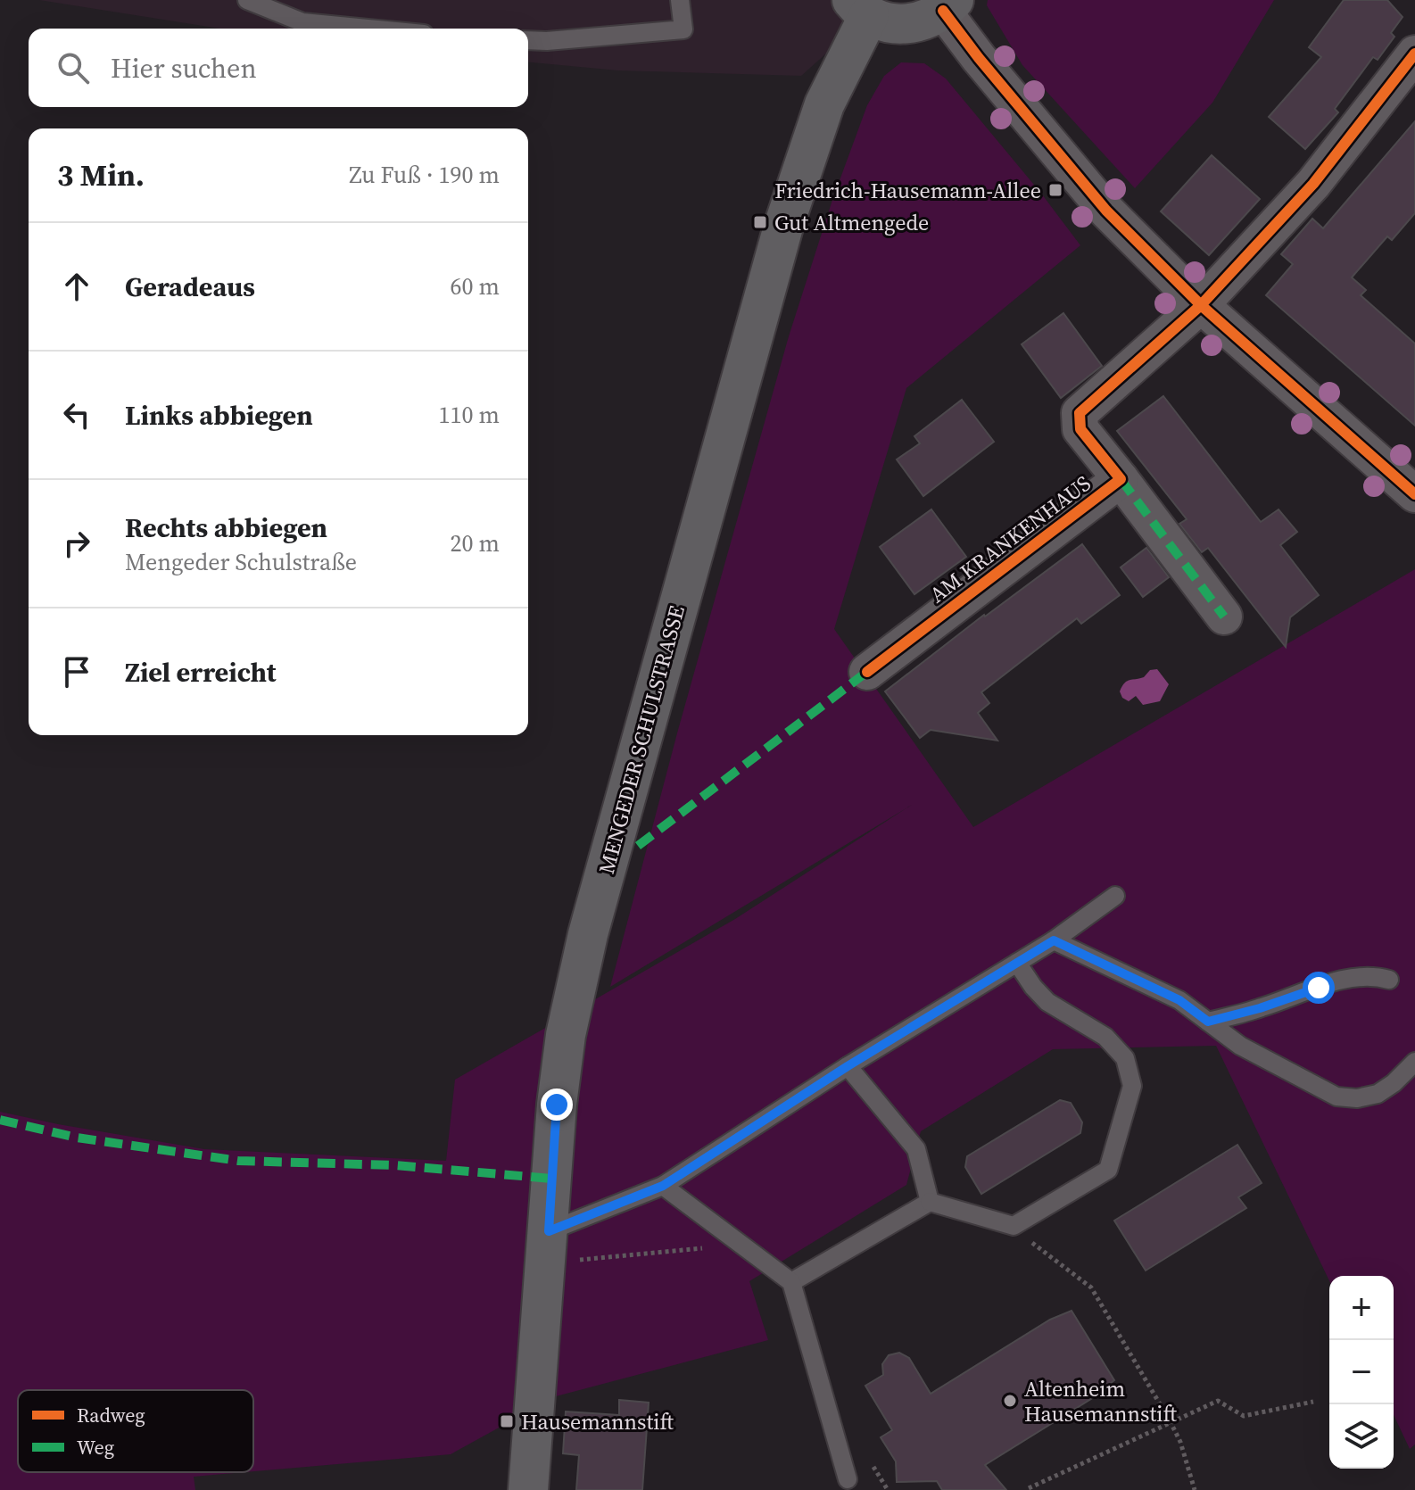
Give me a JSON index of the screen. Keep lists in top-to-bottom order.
{
  "streets": {
    "main road": ["MENGEDER SCHULSTRASSE"],
    "street": ["AM KRANKENHAUS"]
  },
  "places": {
    "transit": ["Friedrich-Hausemann-Allee", "Gut Altmengede", "Hausemannstift"],
    "other": ["Altenheim Hausemannstift"]
  },
  "legend": ["Radweg", "Weg"],
  "page": {
    "search": "Hier suchen",
    "heading": ["3 Min.", "Zu Fuß · 190 m"],
    "list": [
      ["Geradeaus", "60 m"],
      ["Links abbiegen", "110 m"],
      ["Rechts abbiegen", "Mengeder Schulstraße", "20 m"],
      "Ziel erreicht"
    ],
    "map_buttons": ["+", "−"]
  }
}
